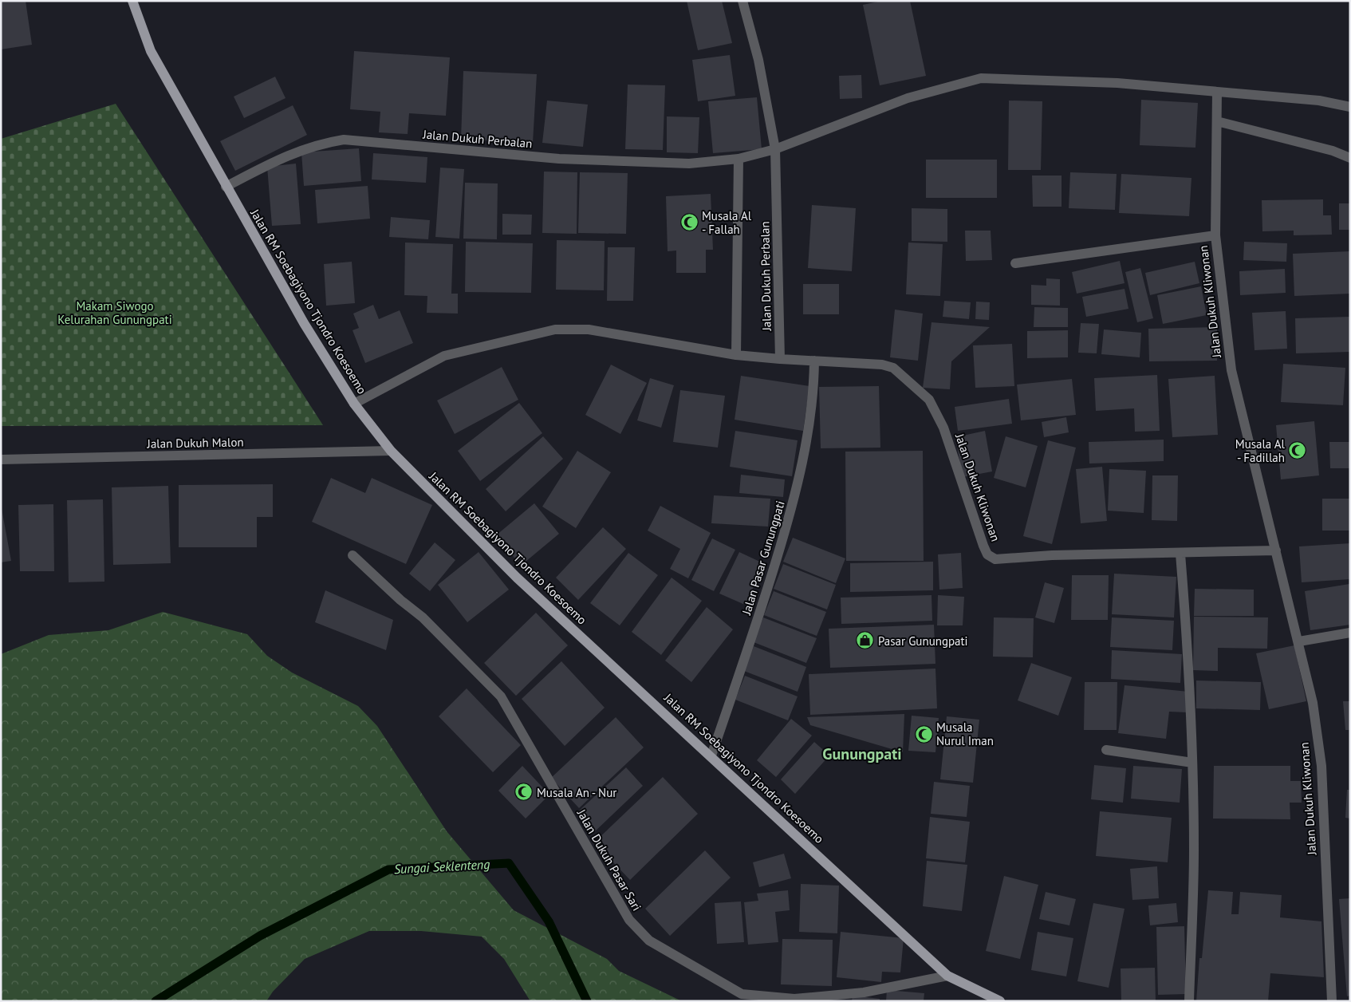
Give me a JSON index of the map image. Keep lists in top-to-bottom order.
{
  "streets": {
    "main road": ["Jalan RM Soebagiyono Tjondro Koesoemo"],
    "street": [
      "Jalan Dukuh Perbalan",
      "Jalan Dukuh Kliwonan",
      "Jalan Dukuh Malon",
      "Jalan Pasar Gunungpati",
      "Jalan Dukuh Pasar Sari"
    ]
  },
  "crossings": [
    ["Jalan Dukuh Perbalan", "Jalan RM Soebagiyono Tjondro Koesoemo"],
    ["Jalan Dukuh Perbalan", "Jalan Dukuh Kliwonan"],
    ["Jalan RM Soebagiyono Tjondro Koesoemo", "Jalan Dukuh Malon"],
    ["Jalan RM Soebagiyono Tjondro Koesoemo", "Jalan Pasar Gunungpati"],
    ["Jalan RM Soebagiyono Tjondro Koesoemo", "Jalan Dukuh Pasar Sari"],
    ["Jalan Dukuh Kliwonan", "Jalan Pasar Gunungpati"]
  ],
  "districts": ["Gunungpati"],
  "water": ["Sungai Seklenteng"],
  "parks": ["Makam Siwogo Kelurahan Gunungpati"],
  "places": {
    "mosque": [
      "Musala Al - Fallah",
      "Musala Al - Fadillah",
      "Musala Nurul Iman",
      "Musala An - Nur"
    ],
    "shop": ["Pasar Gunungpati"]
  }
}
